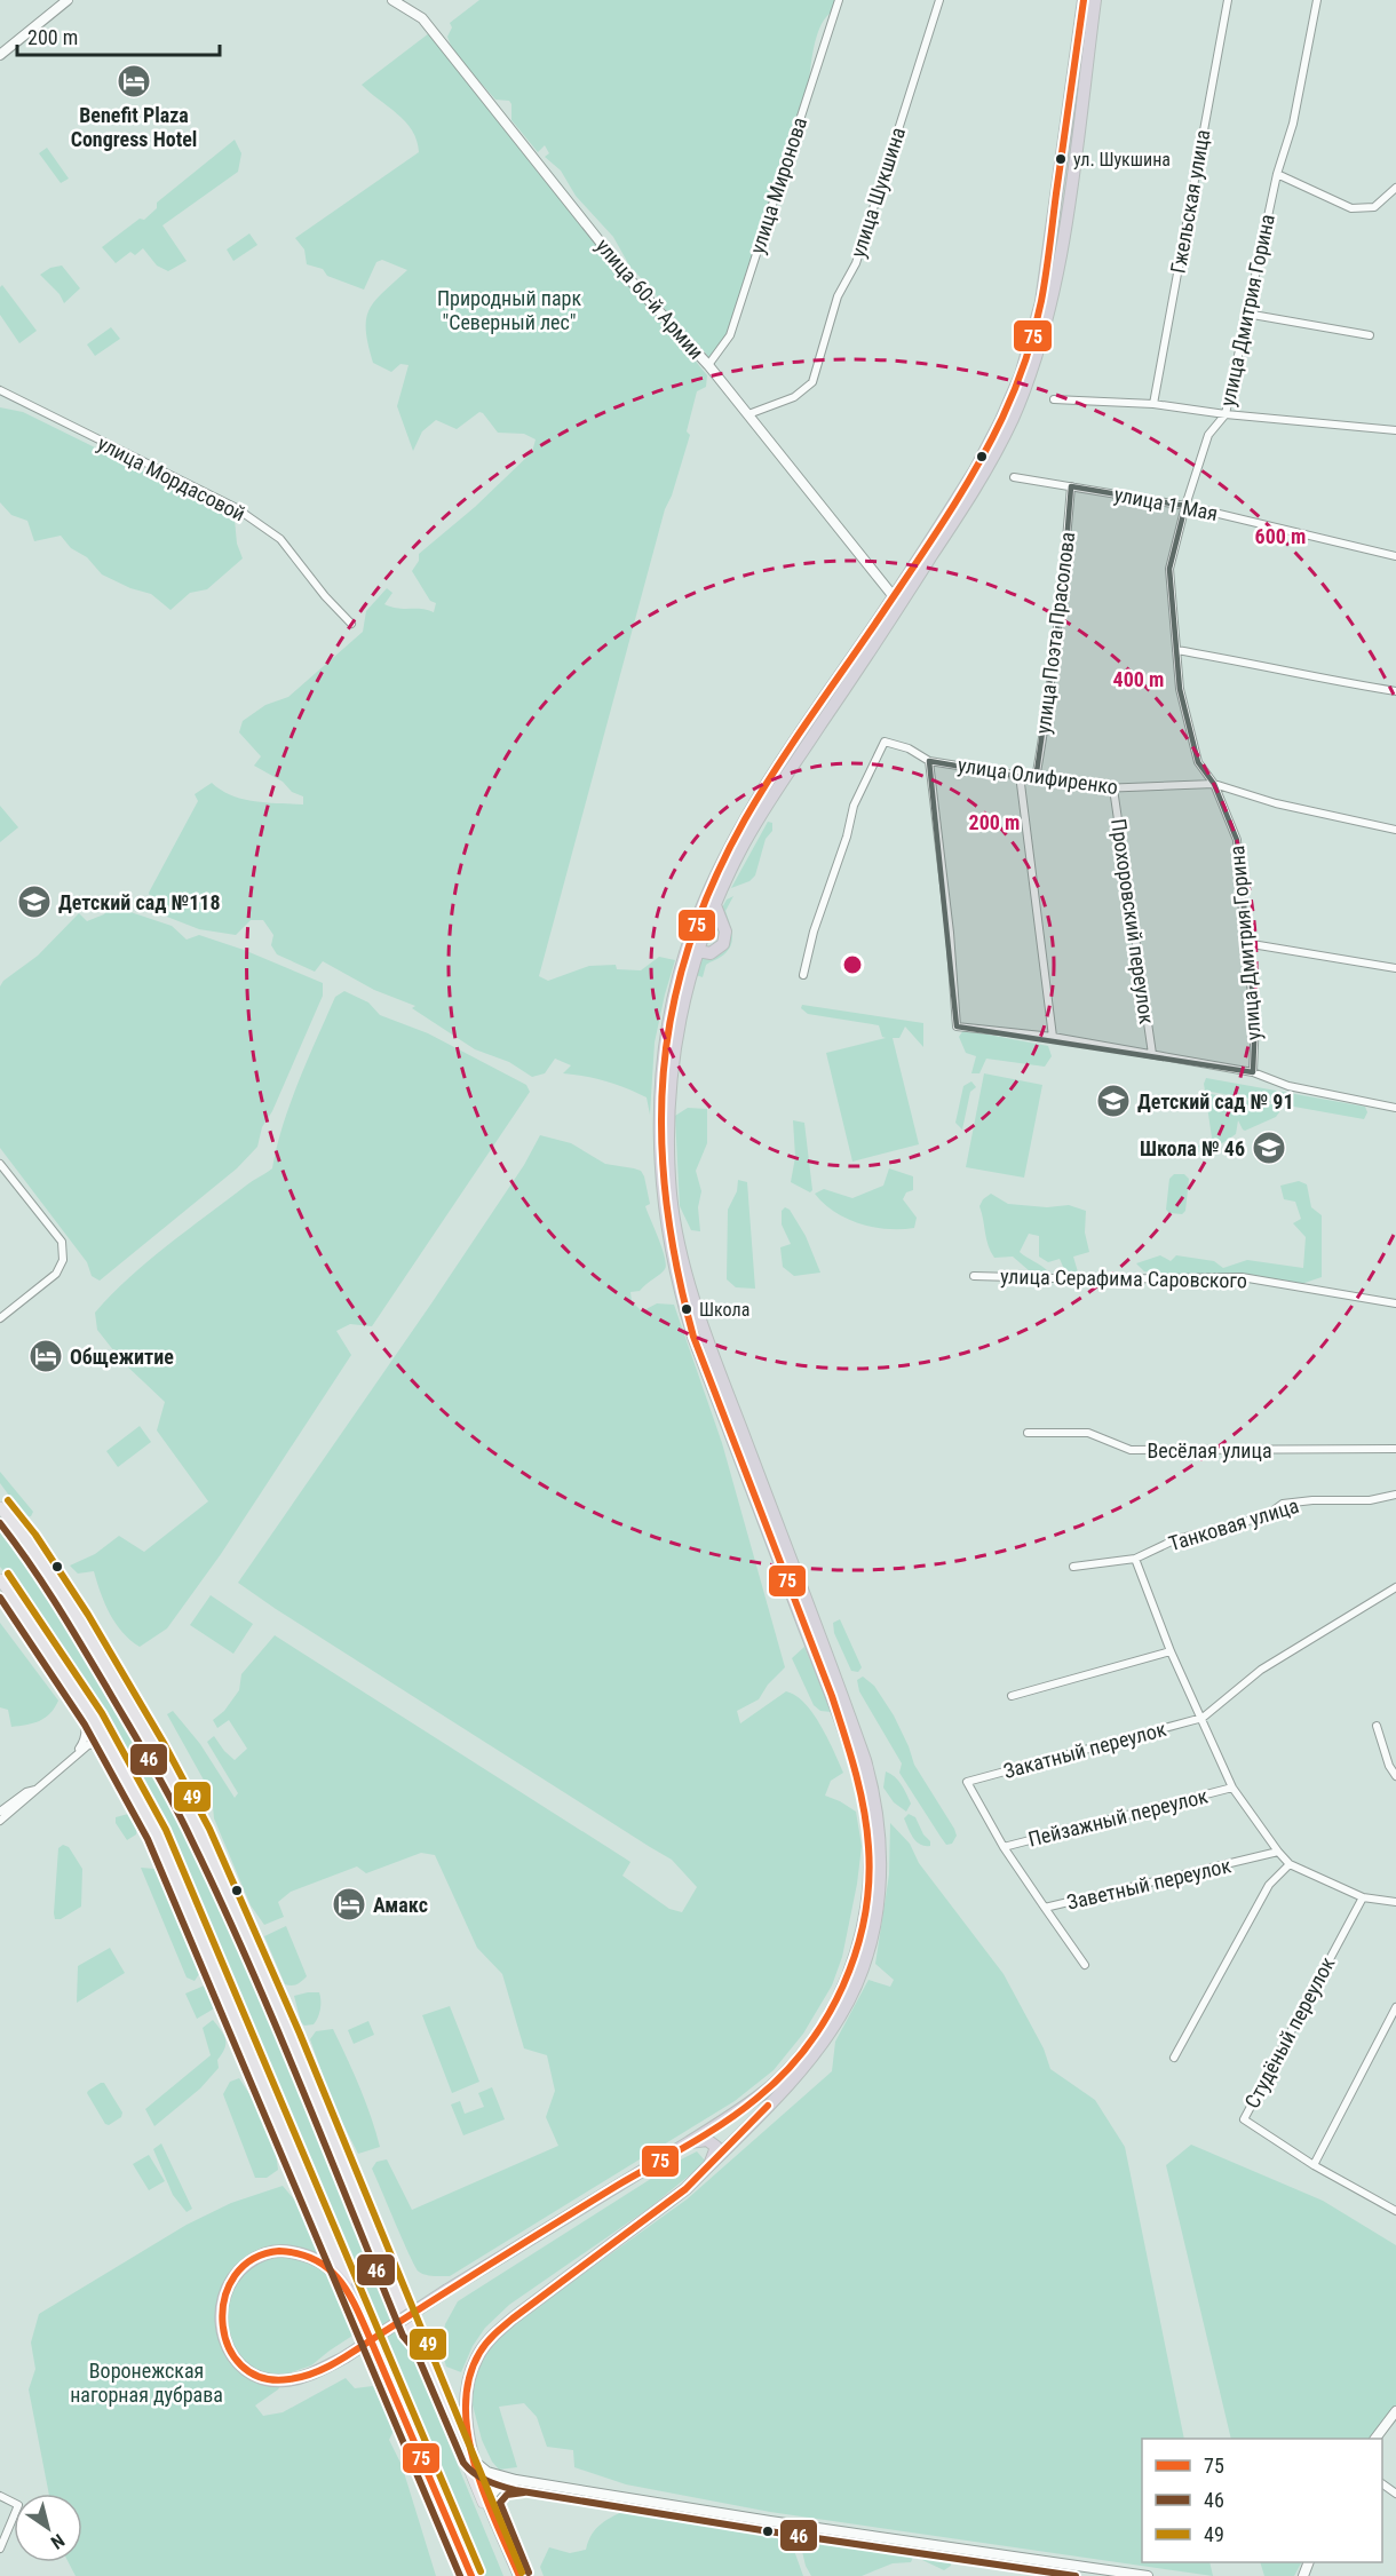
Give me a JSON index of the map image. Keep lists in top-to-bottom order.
{
  "streets": {
    "street": [
      "улица Миронова",
      "улица Шукшина",
      "Гжельская улица",
      "улица 60-й Армии",
      "улица Дмитрия Горина",
      "улица Мордасовой",
      "улица 1 Мая",
      "улица Поэта Прасолова",
      "улица Олифиренко",
      "Прохоровский переулок",
      "улица Серафима Саровского",
      "Весёлая улица",
      "Танковая улица",
      "Закатный переулок",
      "Пейзажный переулок",
      "Заветный переулок",
      "Студёный переулок"
    ]
  },
  "crossings": [
    ["улица Миронова", "улица 60-й Армии"],
    ["улица Шукшина", "улица 60-й Армии"],
    ["улица Дмитрия Горина", "улица 1 Мая"],
    ["улица Дмитрия Горина", "улица Олифиренко"],
    ["улица 1 Мая", "улица Поэта Прасолова"],
    ["улица Поэта Прасолова", "улица Олифиренко"],
    ["улица Олифиренко", "Прохоровский переулок"],
    ["Закатный переулок", "Пейзажный переулок"]
  ],
  "parks": ["Природный парк \"Северный лес\"", "Воронежская нагорная дубрава"],
  "places": {
    "hotel": ["Benefit Plaza Congress Hotel", "Общежитие", "Амакс"],
    "other": ["ул. Шукшина", "Школа"],
    "school or university": ["Детский сад №118", "Детский сад № 91", "Школа № 46"]
  },
  "lines": ["transit line 75", "transit line 49", "transit line 46"],
  "legend": ["75", "46", "49"],
  "scale_bar": "200 m",
  "north": "bottom right",
  "rings": ["600 m", "400 m", "200 m"]
}
